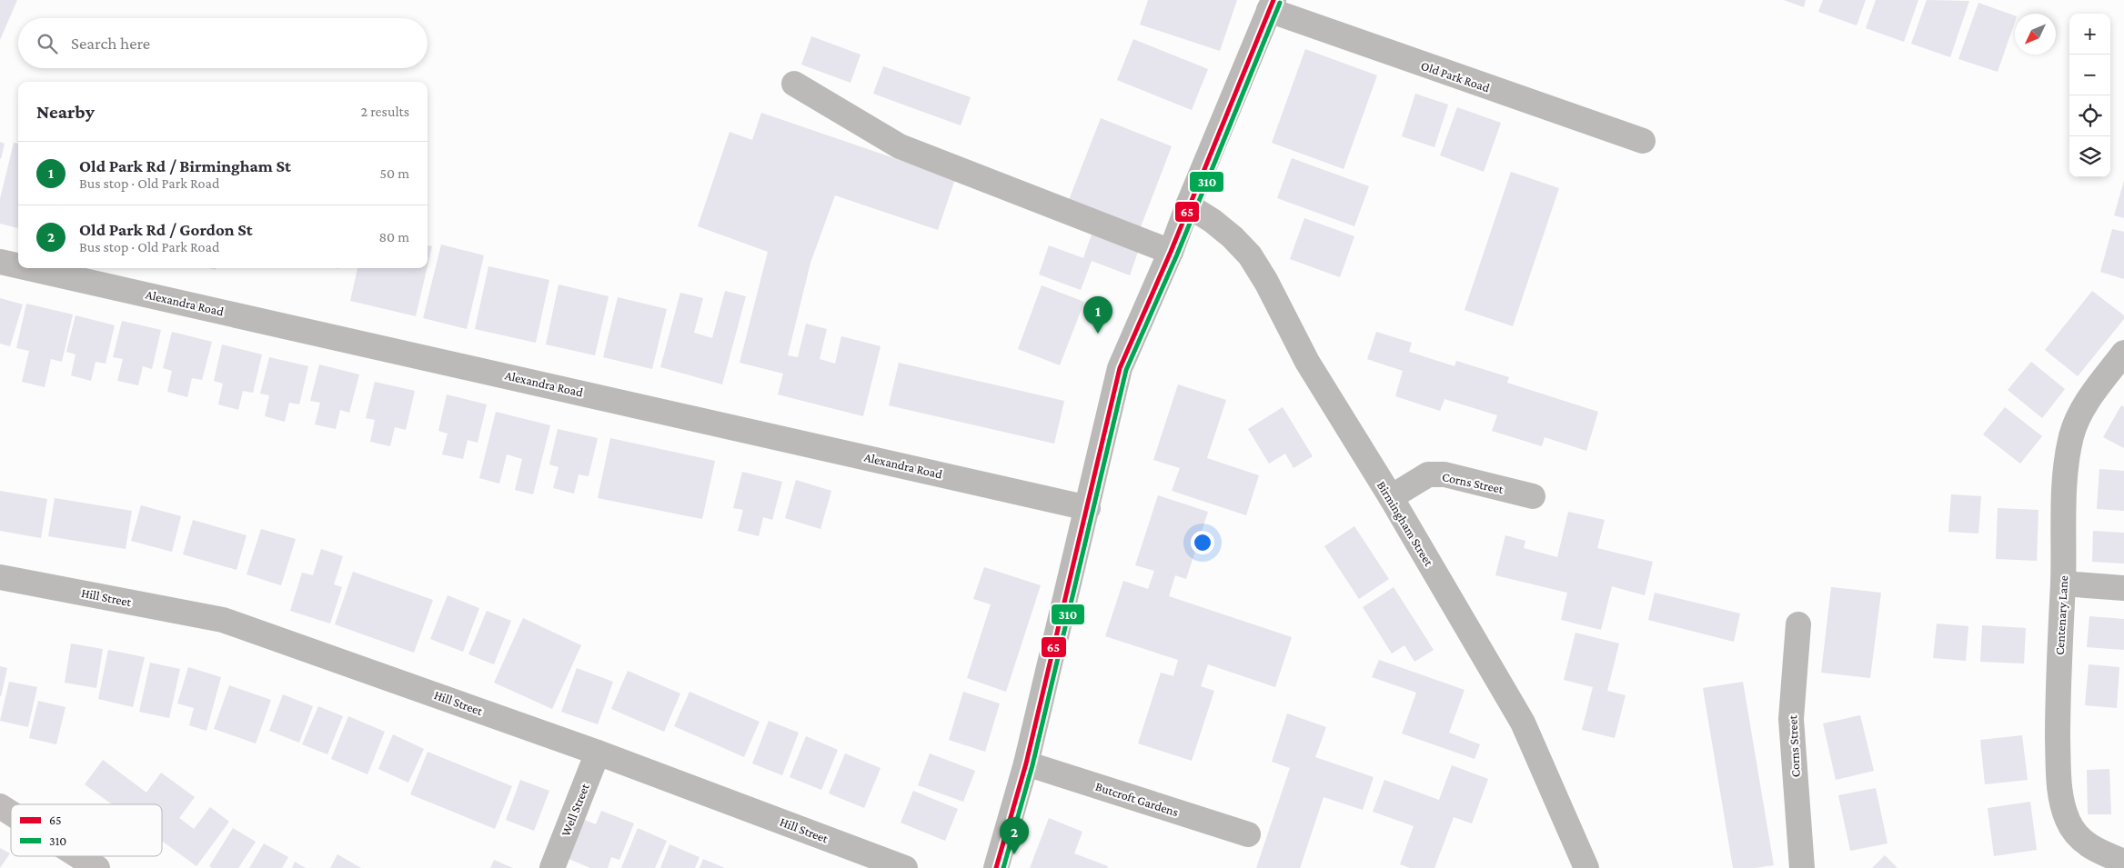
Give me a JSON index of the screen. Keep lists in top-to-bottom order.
{
  "streets": {
    "street": [
      "Old Park Road",
      "Alexandra Road",
      "Corns Street",
      "Birmingham Street",
      "Hill Street",
      "Centenary Lane",
      "Butcroft Gardens",
      "Well Street"
    ]
  },
  "crossings": [
    ["Old Park Road", "Alexandra Road"],
    ["Old Park Road", "Birmingham Street"],
    ["Old Park Road", "Butcroft Gardens"],
    ["Corns Street", "Birmingham Street"],
    ["Hill Street", "Well Street"]
  ],
  "lines": ["transit line 65", "transit line 310"],
  "legend": ["65", "310"],
  "north": "bottom left",
  "page": {
    "map_buttons": ["+", "−"],
    "search": "Search here",
    "heading": ["Nearby", "2 results"],
    "list": [
      {
        "mark": "1",
        "name": "Old Park Rd / Birmingham St",
        "note": "Bus stop · Old Park Road",
        "value": "50 m"
      },
      {
        "mark": "2",
        "name": "Old Park Rd / Gordon St",
        "note": "Bus stop · Old Park Road",
        "value": "80 m"
      }
    ],
    "pins": ["1", "2"]
  }
}
